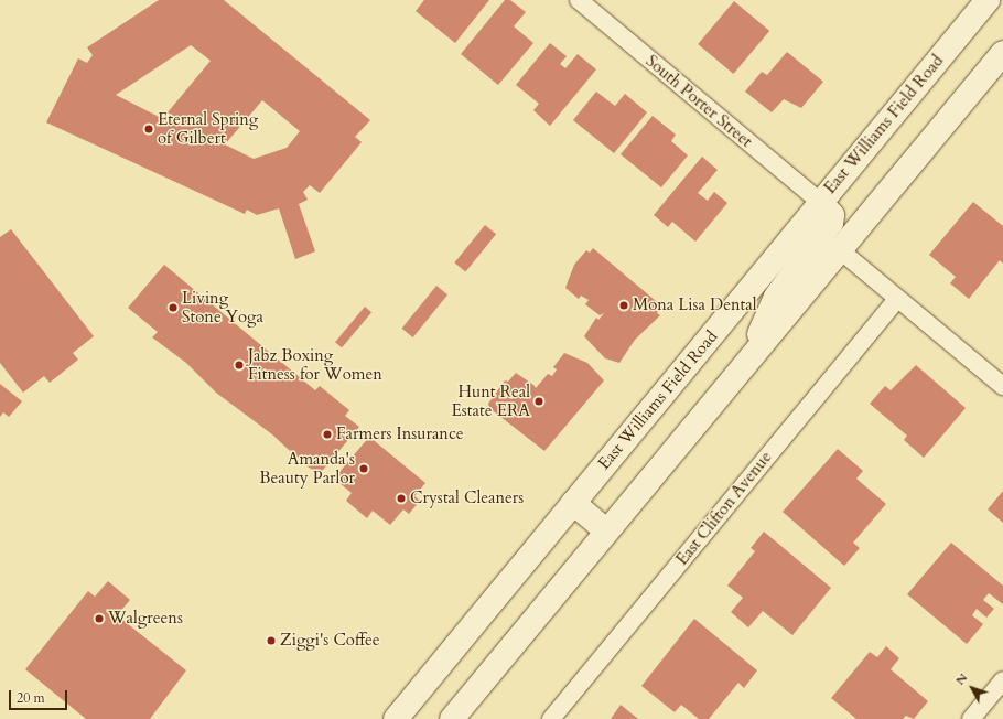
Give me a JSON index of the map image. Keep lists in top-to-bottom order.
{
  "streets": {
    "main road": ["East Williams Field Road"],
    "street": ["South Porter Street", "East Clifton Avenue"]
  },
  "crossings": [
    ["South Porter Street", "East Williams Field Road"]
  ],
  "places": [
    "Eternal Spring of Gilbert",
    "Mona Lisa Dental",
    "Living Stone Yoga",
    "Jabz Boxing Fitness for Women",
    "Hunt Real Estate ERA",
    "Farmers Insurance",
    "Amanda's Beauty Parlor",
    "Crystal Cleaners",
    "Walgreens",
    "Ziggi's Coffee"
  ],
  "scale_bar": "20 m",
  "north": "top left"
}
